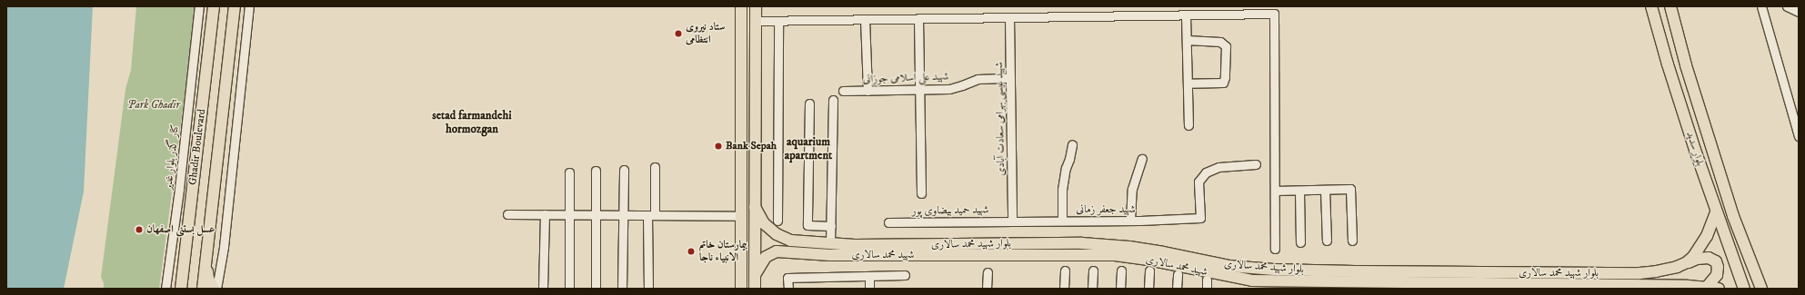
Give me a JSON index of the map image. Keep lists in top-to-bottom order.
{
  "streets": {
    "main road": [
      "Ghadir Boulevard",
      "بلوار سدید",
      "بلوار شهید محمد سالاری",
      "شهید محمد سالاری"
    ],
    "street": [
      "شهید علی اسلامی جوزانی",
      "شهید عیسی بهرامی سعادت آبادی",
      "کنار گذر بلوار غدیر",
      "شهید جعفر زمانی",
      "شهید حمید بیضاوی پور"
    ]
  },
  "crossings": [
    ["شهید علی اسلامی جوزانی", "شهید عیسی بهرامی سعادت آبادی"],
    ["شهید عیسی بهرامی سعادت آبادی", "شهید جعفر زمانی"],
    ["شهید عیسی بهرامی سعادت آبادی", "شهید حمید بیضاوی پور"],
    ["بلوار سدید", "بلوار شهید محمد سالاری"],
    ["شهید جعفر زمانی", "شهید حمید بیضاوی پور"],
    ["بلوار شهید محمد سالاری", "شهید محمد سالاری"]
  ],
  "districts": ["setad farmandehi hormozgan", "aquarium apartment"],
  "parks": ["Park Ghadir"],
  "places": [
    "ستاد نیروی انتظامی",
    "Bank Sepah",
    "عسل بستنی اصفهان",
    "بیمارستان خاتم الانبیاء ناجا"
  ]
}
